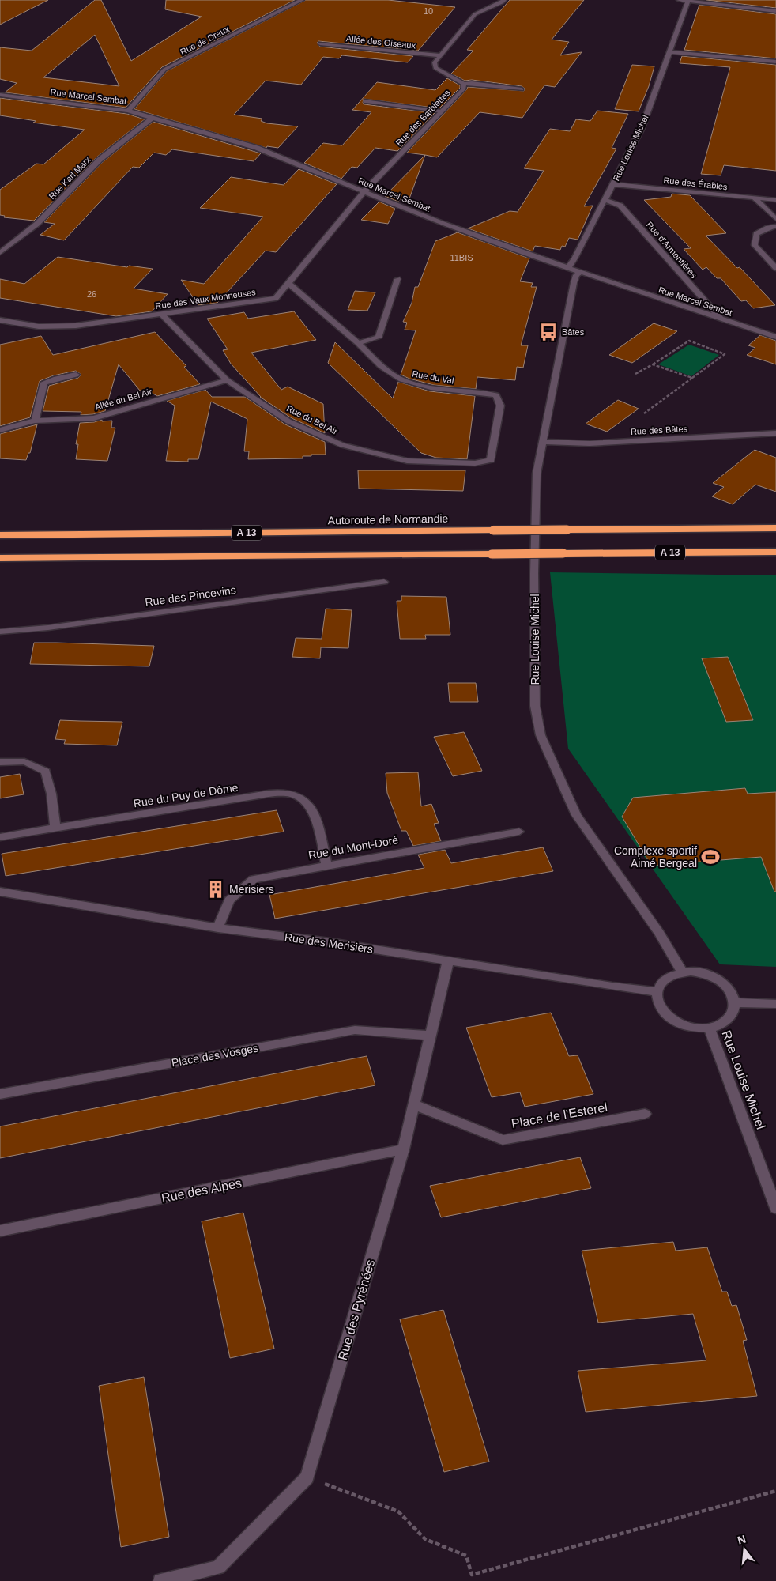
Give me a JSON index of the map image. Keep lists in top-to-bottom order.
{
  "streets": {
    "highway": ["Autoroute de Normandie", "A 13"],
    "street": [
      "Rue de Dreux",
      "Allée des Oiseaux",
      "Rue Marcel Sembat",
      "Rue des Barbiettes",
      "Rue Louise Michel",
      "Rue Karl Marx",
      "Rue des Érables",
      "Rue d'Armentières",
      "Rue des Vaux Monneuses",
      "Rue du Val",
      "Allée du Bel Air",
      "Rue du Bel Air",
      "Rue des Bâtes",
      "Rue des Pincevins",
      "Rue du Puy de Dôme",
      "Rue du Mont-Doré",
      "Rue des Merisiers",
      "Place des Vosges",
      "Place de l'Esterel",
      "Rue des Alpes",
      "Rue des Pyrénées"
    ]
  },
  "crossings": [
    ["Rue de Dreux", "Rue Marcel Sembat"],
    ["Allée des Oiseaux", "Rue des Barbiettes"],
    ["Rue Marcel Sembat", "Rue des Barbiettes"],
    ["Rue Marcel Sembat", "Rue Louise Michel"],
    ["Rue Marcel Sembat", "Rue Karl Marx"],
    ["Rue Marcel Sembat", "Rue d'Armentières"],
    ["Rue Marcel Sembat", "Rue des Vaux Monneuses"],
    ["Rue des Barbiettes", "Rue des Vaux Monneuses"],
    ["Rue Louise Michel", "Rue des Érables"],
    ["Rue Louise Michel", "Rue d'Armentières"],
    ["Rue Louise Michel", "Rue des Bâtes"],
    ["Rue Louise Michel", "Rue des Merisiers"],
    ["Rue des Vaux Monneuses", "Rue du Val"],
    ["Rue des Vaux Monneuses", "Rue du Bel Air"],
    ["Rue du Val", "Rue du Bel Air"],
    ["Allée du Bel Air", "Rue du Bel Air"],
    ["Rue du Puy de Dôme", "Rue du Mont-Doré"],
    ["Rue du Mont-Doré", "Rue des Merisiers"],
    ["Rue des Merisiers", "Rue des Pyrénées"],
    ["Place des Vosges", "Rue des Pyrénées"],
    ["Place de l'Esterel", "Rue des Pyrénées"],
    ["Rue des Alpes", "Rue des Pyrénées"]
  ],
  "places": {
    "bus stop": ["Bâtes"],
    "sports": ["Complexe sportif Aimé Bergeal"],
    "building": ["Merisiers"]
  },
  "house_numbers": ["10", "11BIS", "26"],
  "north": "top"
}
